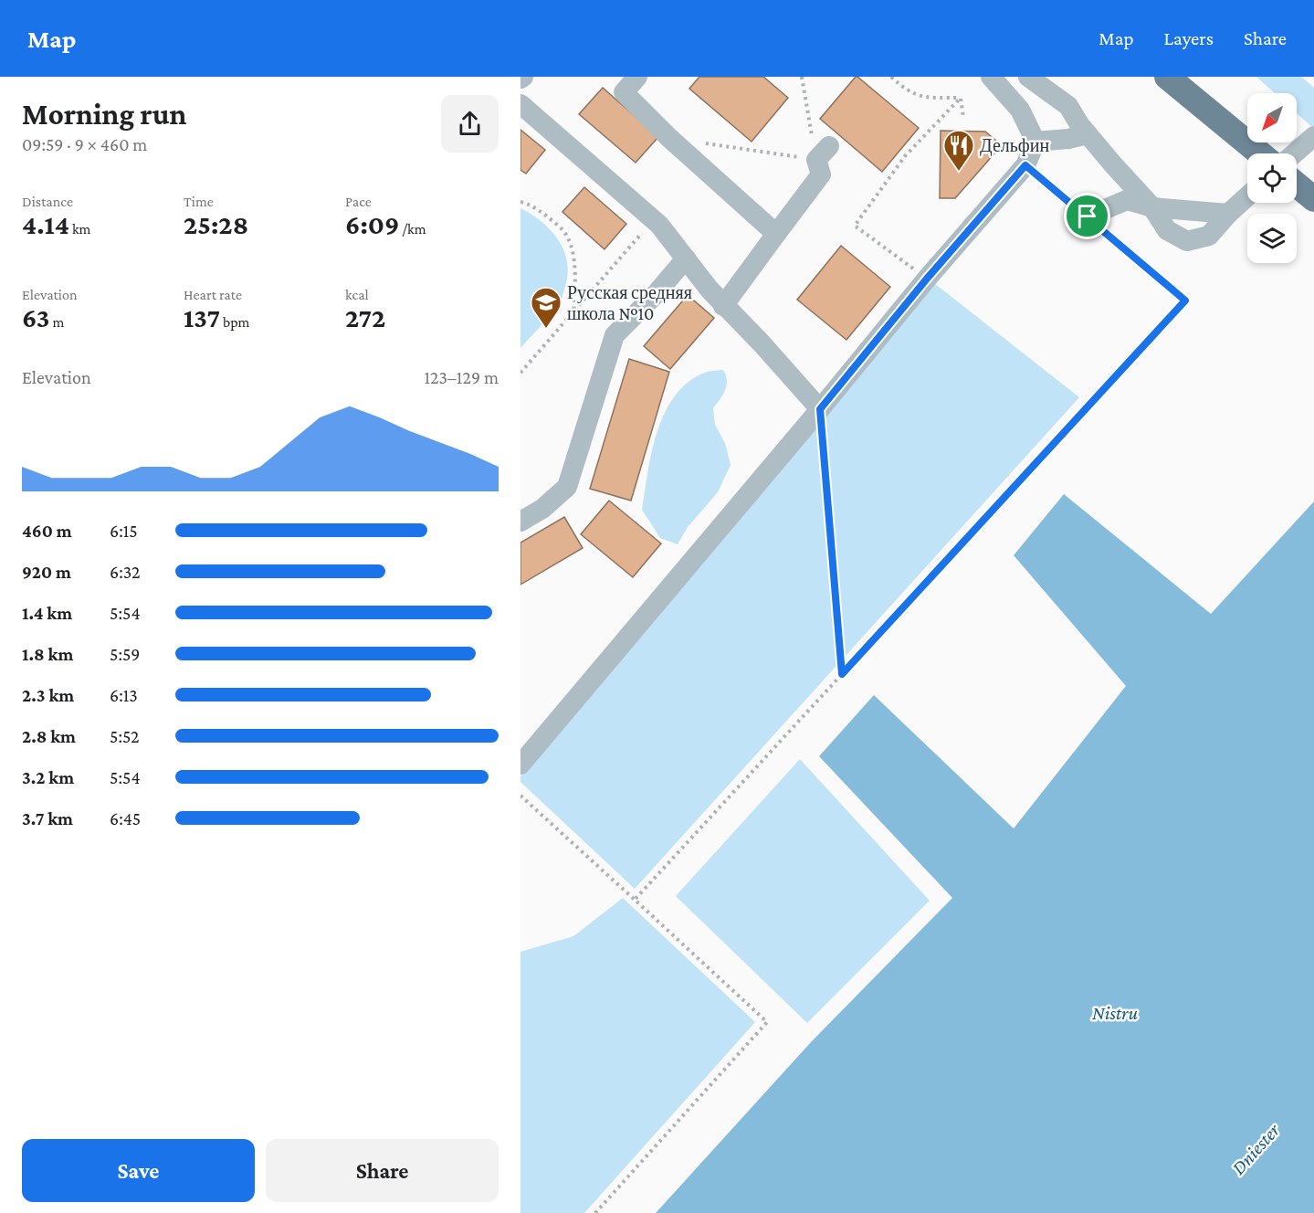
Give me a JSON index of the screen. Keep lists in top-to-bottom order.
{
  "water": ["Nistru", "Dniester"],
  "places": {
    "restaurant": ["Дельфин"],
    "school or university": ["Русская средняя школа №10"]
  },
  "north": "bottom left",
  "page": {
    "header": "Map",
    "nav": ["Map", "Layers", "Share"],
    "heading": ["Morning run", "09:59 · 9 × 460 m"],
    "stats": [
      ["Distance", "4.14 km"],
      ["Time", "25:28"],
      ["Pace", "6:09 /km"],
      ["Elevation", "63 m"],
      ["Heart rate", "137 bpm"],
      ["kcal", "272"]
    ],
    "chart": ["Elevation", "123–129 m"],
    "list": [
      {
        "name": "460 m",
        "note": "6:15"
      },
      {
        "name": "920 m",
        "note": "6:32"
      },
      {
        "name": "1.4 km",
        "note": "5:54"
      },
      {
        "name": "1.8 km",
        "note": "5:59"
      },
      {
        "name": "2.3 km",
        "note": "6:13"
      },
      {
        "name": "2.8 km",
        "note": "5:52"
      },
      {
        "name": "3.2 km",
        "note": "5:54"
      },
      {
        "name": "3.7 km",
        "note": "6:45"
      }
    ],
    "buttons": ["Save", "Share"]
  }
}
